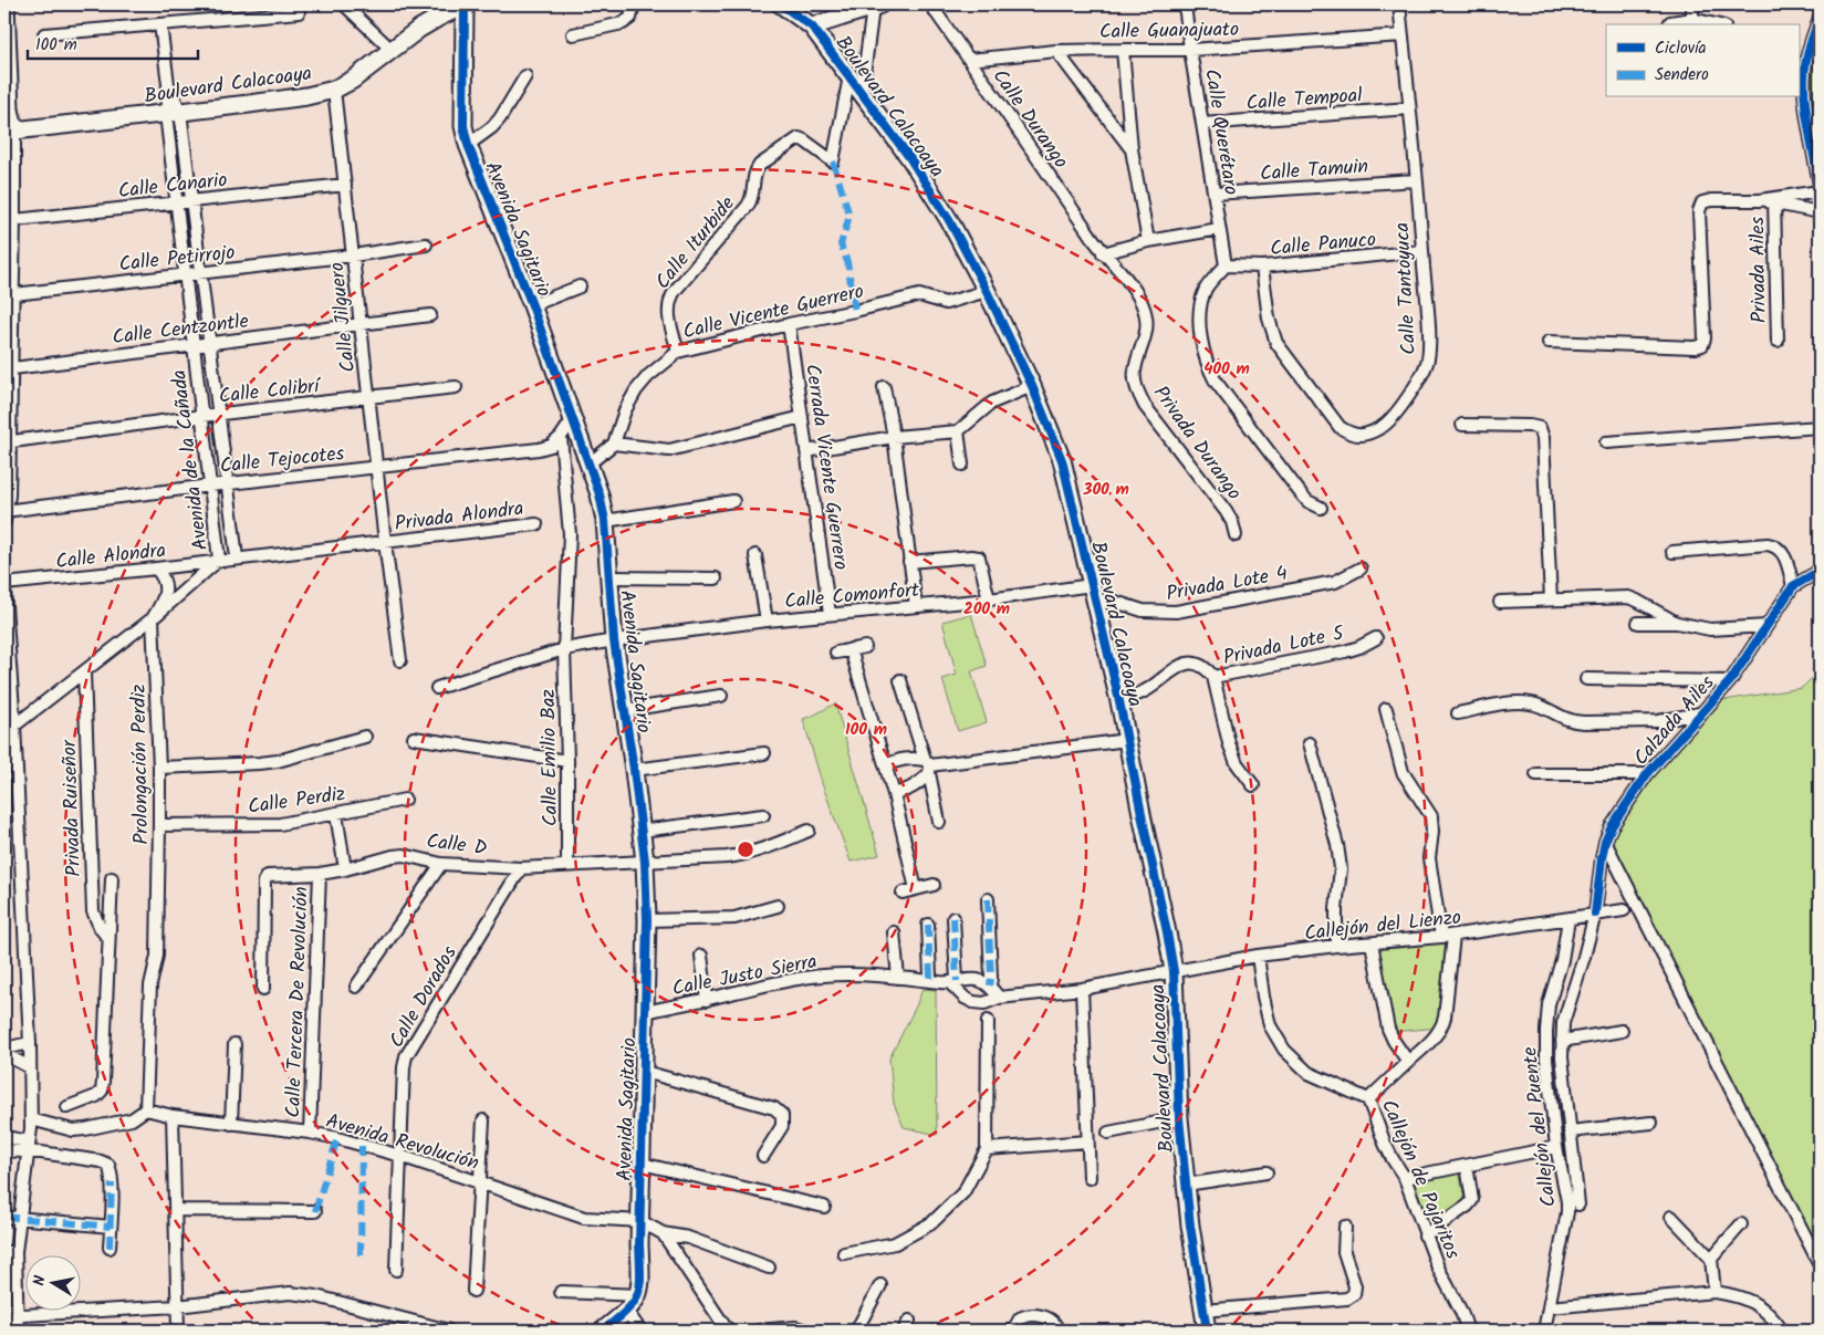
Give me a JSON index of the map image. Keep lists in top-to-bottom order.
{
  "streets": {
    "street": [
      "Calle Guanajuato",
      "Boulevard Calacoaya",
      "Calle Tempoal",
      "Calle Durango",
      "Calle Querétaro",
      "Calle Tamuin",
      "Calle Canario",
      "Avenida Sagitario",
      "Calle Iturbide",
      "Calle Panuco",
      "Calle Petirrojo",
      "Privada Ailes",
      "Calle Tantoyuca",
      "Calle Vicente Guerrero",
      "Calle Jilguero",
      "Calle Centzontle",
      "Calle Colibrí",
      "Privada Durango",
      "Calle Tejocotes",
      "Avenida de la Cañada",
      "Cerrada Vicente Guerrero",
      "Privada Alondra",
      "Calle Alondra",
      "Privada Lote 4",
      "Calle Comonfort",
      "Privada Lote 5",
      "Calzada Ailes",
      "Calle Emilio Baz",
      "Prolongación Perdiz",
      "Calle Perdiz",
      "Privada Ruiseñor",
      "Calle D",
      "Callejón del Lienzo",
      "Calle Justo Sierra",
      "Calle Dorados",
      "Calle Tercera De Revolución",
      "Callejón del Puente",
      "Avenida Revolución",
      "Callejón de Pajaritos"
    ]
  },
  "crossings": [
    ["Calle Guanajuato", "Calle Durango"],
    ["Calle Guanajuato", "Calle Querétaro"],
    ["Calle Guanajuato", "Calle Tantoyuca"],
    ["Boulevard Calacoaya", "Avenida Sagitario"],
    ["Boulevard Calacoaya", "Calle Iturbide"],
    ["Boulevard Calacoaya", "Calle Vicente Guerrero"],
    ["Boulevard Calacoaya", "Calle Jilguero"],
    ["Boulevard Calacoaya", "Avenida de la Cañada"],
    ["Boulevard Calacoaya", "Privada Lote 4"],
    ["Boulevard Calacoaya", "Calle Comonfort"],
    ["Boulevard Calacoaya", "Callejón del Lienzo"],
    ["Calle Tempoal", "Calle Querétaro"],
    ["Calle Tempoal", "Calle Tantoyuca"],
    ["Calle Durango", "Privada Durango"],
    ["Calle Querétaro", "Calle Tamuin"],
    ["Calle Querétaro", "Calle Panuco"],
    ["Calle Tamuin", "Calle Tantoyuca"],
    ["Calle Canario", "Calle Jilguero"],
    ["Calle Canario", "Avenida de la Cañada"],
    ["Avenida Sagitario", "Calle Comonfort"],
    ["Avenida Sagitario", "Calle D"],
    ["Avenida Sagitario", "Calle Justo Sierra"],
    ["Avenida Sagitario", "Avenida Revolución"],
    ["Calle Iturbide", "Calle Vicente Guerrero"],
    ["Calle Panuco", "Calle Tantoyuca"],
    ["Calle Petirrojo", "Calle Jilguero"],
    ["Calle Petirrojo", "Avenida de la Cañada"],
    ["Calle Vicente Guerrero", "Cerrada Vicente Guerrero"],
    ["Calle Jilguero", "Calle Centzontle"],
    ["Calle Jilguero", "Calle Colibrí"],
    ["Calle Jilguero", "Calle Tejocotes"],
    ["Calle Jilguero", "Privada Alondra"],
    ["Calle Jilguero", "Calle Alondra"],
    ["Calle Centzontle", "Avenida de la Cañada"],
    ["Calle Colibrí", "Avenida de la Cañada"],
    ["Calle Tejocotes", "Avenida de la Cañada"],
    ["Calle Tejocotes", "Calle Emilio Baz"],
    ["Avenida de la Cañada", "Calle Alondra"],
    ["Avenida de la Cañada", "Prolongación Perdiz"],
    ["Avenida de la Cañada", "Privada Ruiseñor"],
    ["Cerrada Vicente Guerrero", "Calle Comonfort"],
    ["Privada Alondra", "Calle Alondra"],
    ["Calle Alondra", "Prolongación Perdiz"],
    ["Privada Lote 4", "Calle Comonfort"],
    ["Calle Comonfort", "Calle Emilio Baz"],
    ["Calzada Ailes", "Callejón del Lienzo"],
    ["Calle Emilio Baz", "Calle D"],
    ["Prolongación Perdiz", "Calle Perdiz"],
    ["Prolongación Perdiz", "Avenida Revolución"],
    ["Calle D", "Calle Dorados"],
    ["Calle D", "Calle Tercera De Revolución"],
    ["Callejón del Lienzo", "Callejón del Puente"],
    ["Callejón del Lienzo", "Callejón de Pajaritos"],
    ["Calle Dorados", "Avenida Revolución"],
    ["Calle Tercera De Revolución", "Avenida Revolución"]
  ],
  "legend": ["Ciclovía", "Sendero"],
  "scale_bar": "100 m",
  "north": "left",
  "rings": [
    "400 m",
    "300 m",
    "200 m",
    "100 m"
  ]
}
